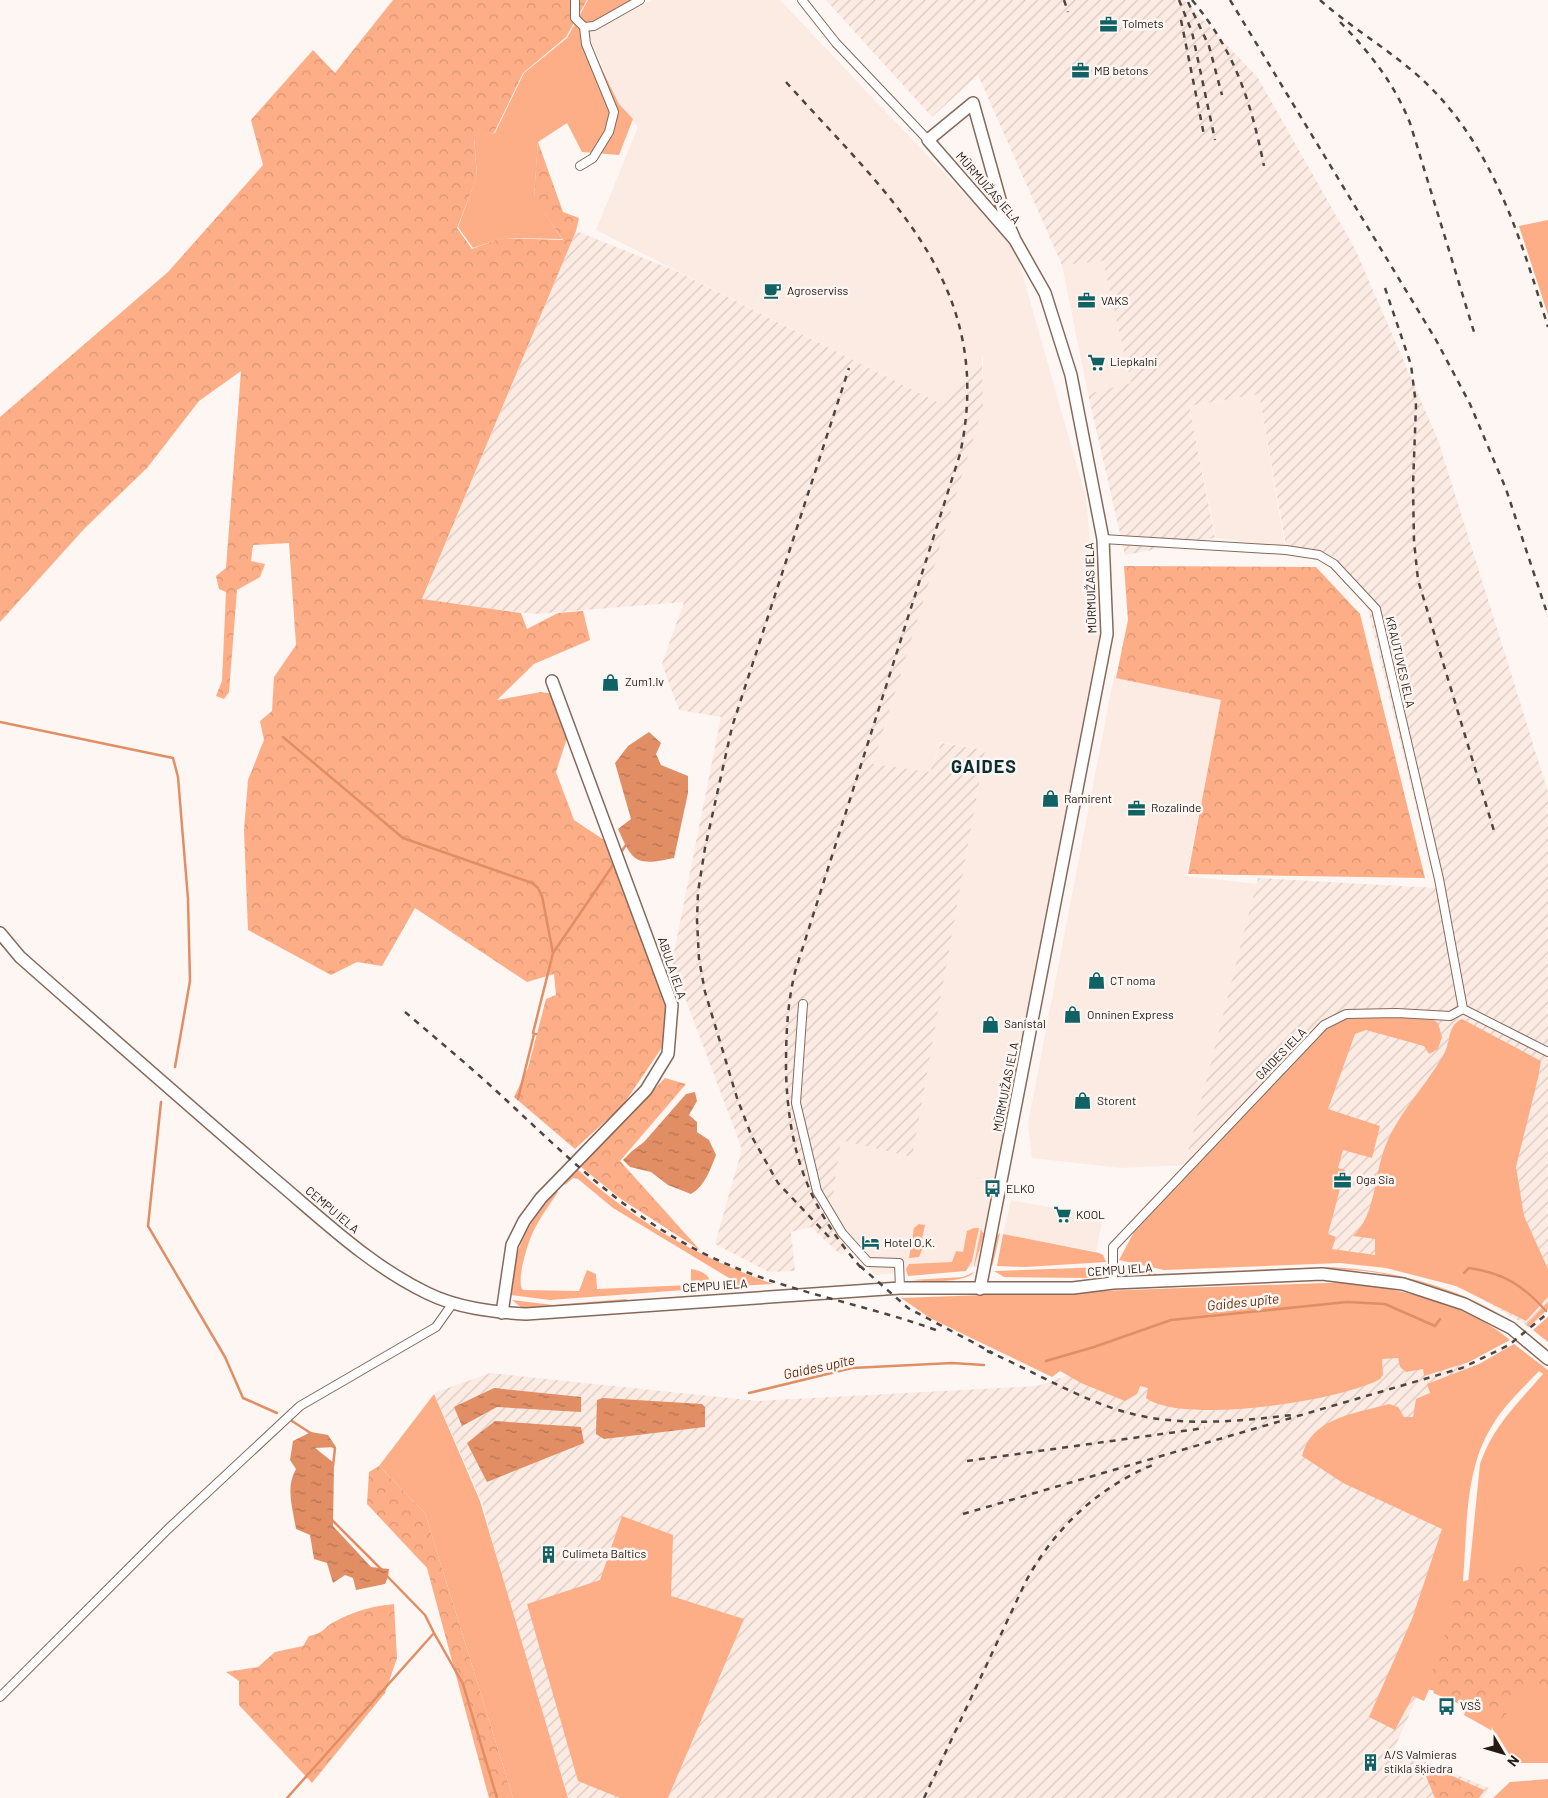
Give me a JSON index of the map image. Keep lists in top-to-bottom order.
{
  "streets": {
    "street": [
      "MŪRMUIŽAS IELA",
      "KRAUTUVES IELA",
      "ABULA IELA",
      "GAIDES IELA",
      "CEMPU IELA"
    ]
  },
  "crossings": [
    ["MŪRMUIŽAS IELA", "KRAUTUVES IELA"],
    ["MŪRMUIŽAS IELA", "CEMPU IELA"],
    ["KRAUTUVES IELA", "GAIDES IELA"],
    ["ABULA IELA", "CEMPU IELA"],
    ["GAIDES IELA", "CEMPU IELA"]
  ],
  "districts": ["GAIDES"],
  "water": ["Gaides upīte"],
  "places": {
    "office": [
      "Tolmets",
      "MB betons",
      "VAKS",
      "Rozalinde",
      "Oga Sia"
    ],
    "cafe": ["Agroserviss"],
    "supermarket": ["Liepkalni", "KOOL"],
    "shop": [
      "Zum1.lv",
      "Ramirent",
      "CT noma",
      "Onninen Express",
      "Sanistal",
      "Storent"
    ],
    "bus stop": ["ELKO", "VSŠ"],
    "hotel": ["Hotel O.K."],
    "building": ["Culimeta Baltics", "A/S Valmieras stikla šķiedra"]
  },
  "north": "bottom right"
}
